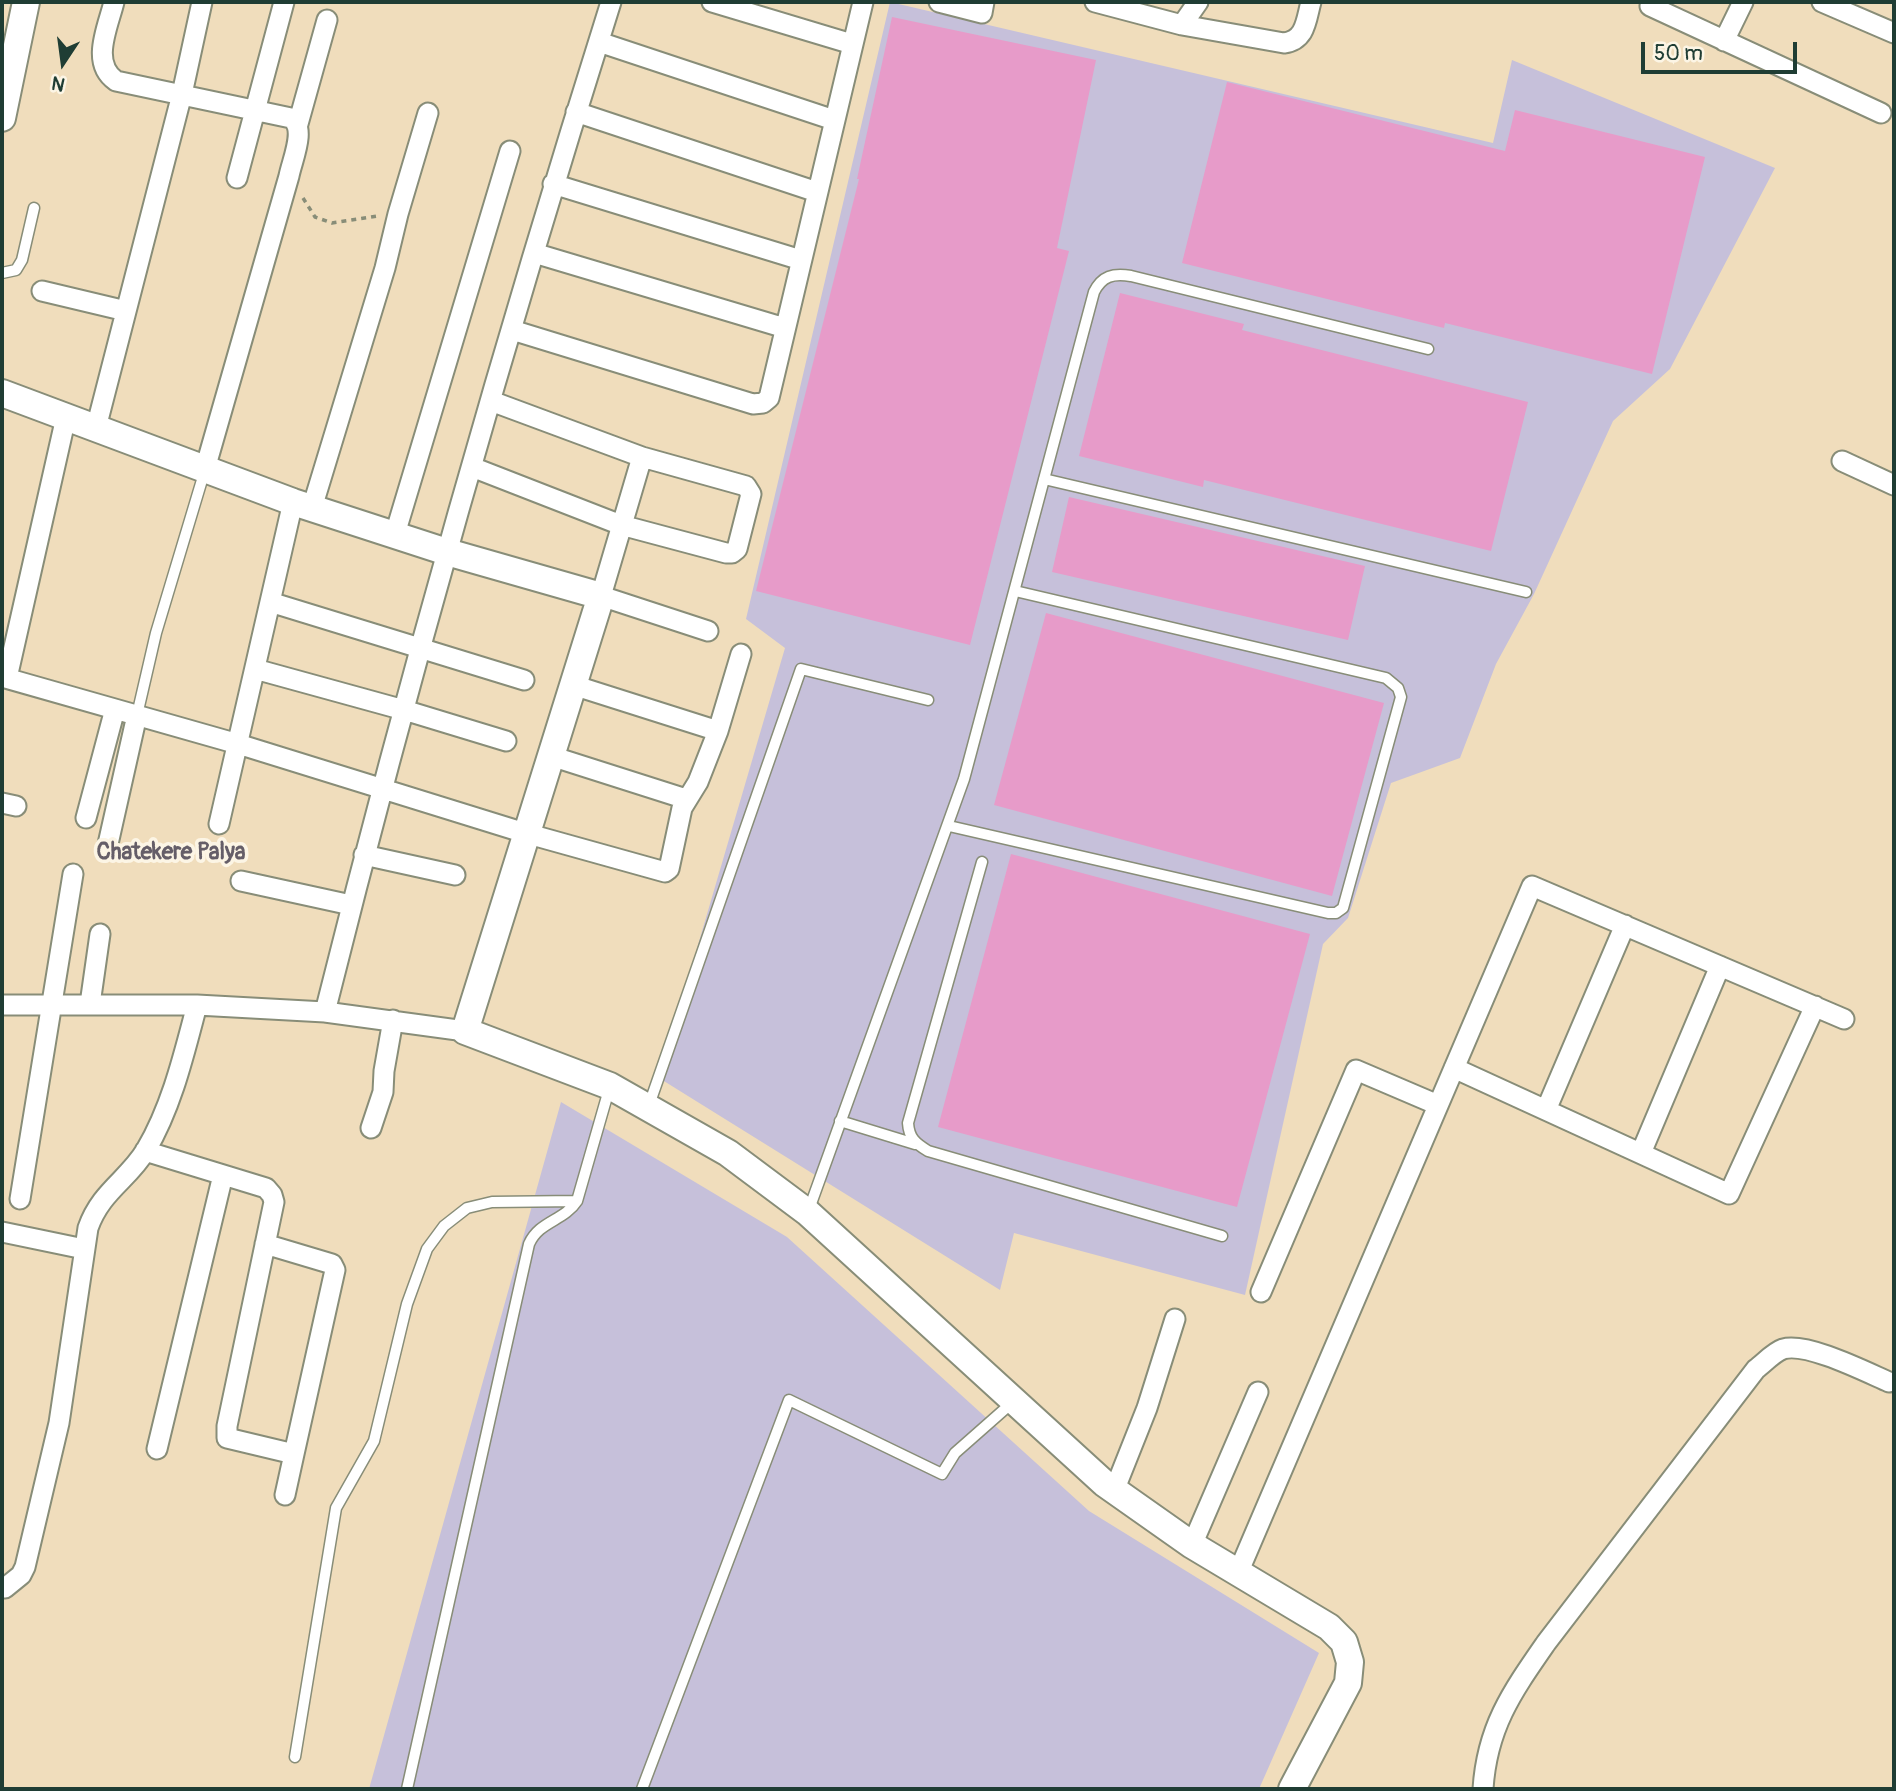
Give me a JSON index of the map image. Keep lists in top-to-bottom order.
{
  "districts": ["Chatekere Palya"],
  "scale_bar": "50 m",
  "north": "bottom"
}
